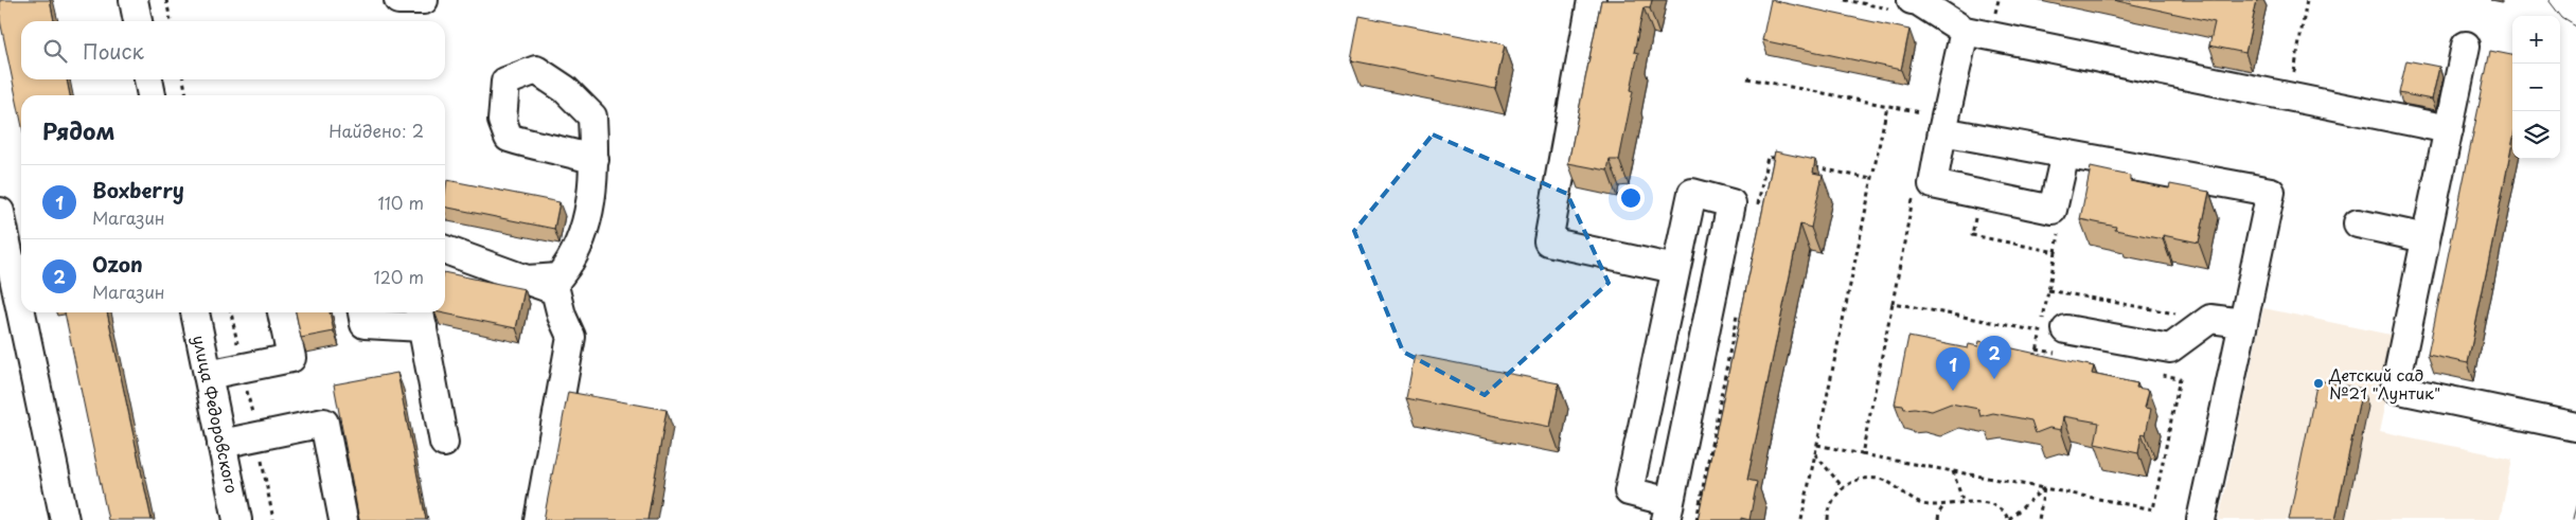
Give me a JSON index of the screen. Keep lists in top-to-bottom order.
{
  "streets": {
    "street": ["улица Федоровского"]
  },
  "places": ["Детский сад №21 \"Лунтик\""],
  "page": {
    "map_buttons": ["+", "−"],
    "search": "Поиск",
    "heading": ["Рядом", "Найдено: 2"],
    "list": [
      {
        "mark": "1",
        "name": "Boxberry",
        "note": "Магазин",
        "value": "110 m"
      },
      {
        "mark": "2",
        "name": "Ozon",
        "note": "Магазин",
        "value": "120 m"
      }
    ],
    "pins": ["2", "1"]
  }
}
